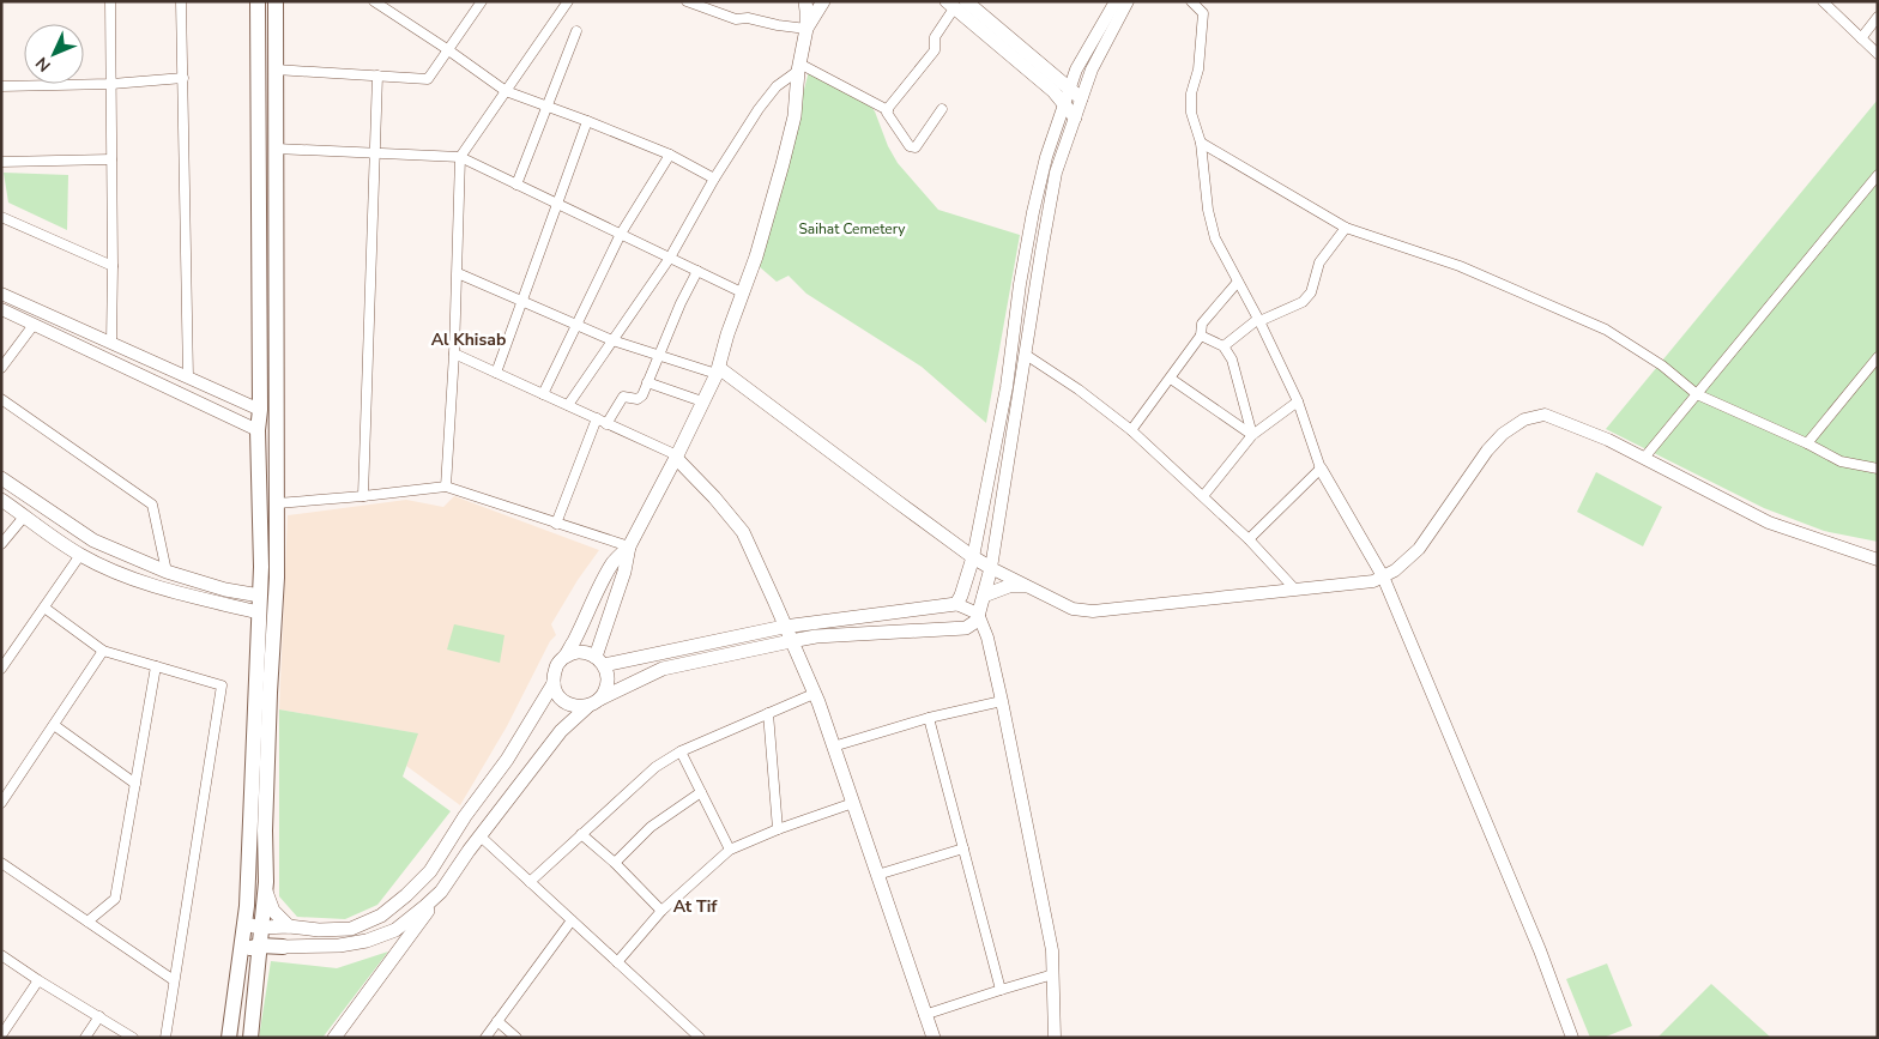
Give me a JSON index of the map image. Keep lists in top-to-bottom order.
{
  "districts": ["Al Khisab", "At Tif"],
  "parks": ["Saihat Cemetery"],
  "north": "bottom left"
}
